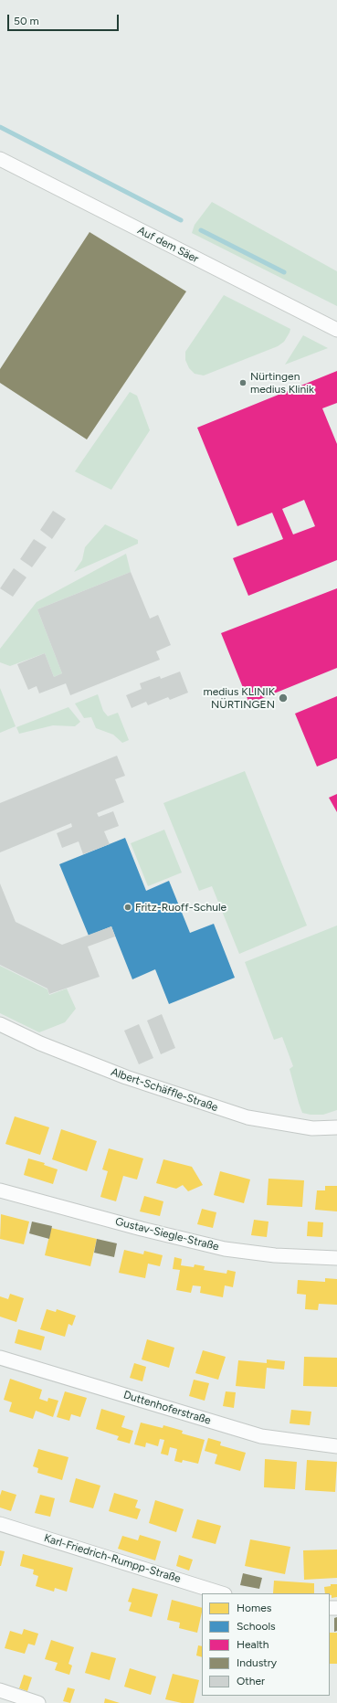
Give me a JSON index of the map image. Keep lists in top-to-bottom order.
{
  "streets": {
    "street": [
      "Auf dem Säer",
      "Albert-Schäffle-Straße",
      "Gustav-Siegle-Straße",
      "Duttenhoferstraße",
      "Karl-Friedrich-Rumpp-Straße"
    ]
  },
  "places": ["Nürtingen medius Klinik", "medius KLINIK NÜRTINGEN", "Fritz-Ruoff-Schule"],
  "legend": [
    "Homes",
    "Schools",
    "Health",
    "Industry",
    "Other"
  ],
  "scale_bar": "50 m"
}
